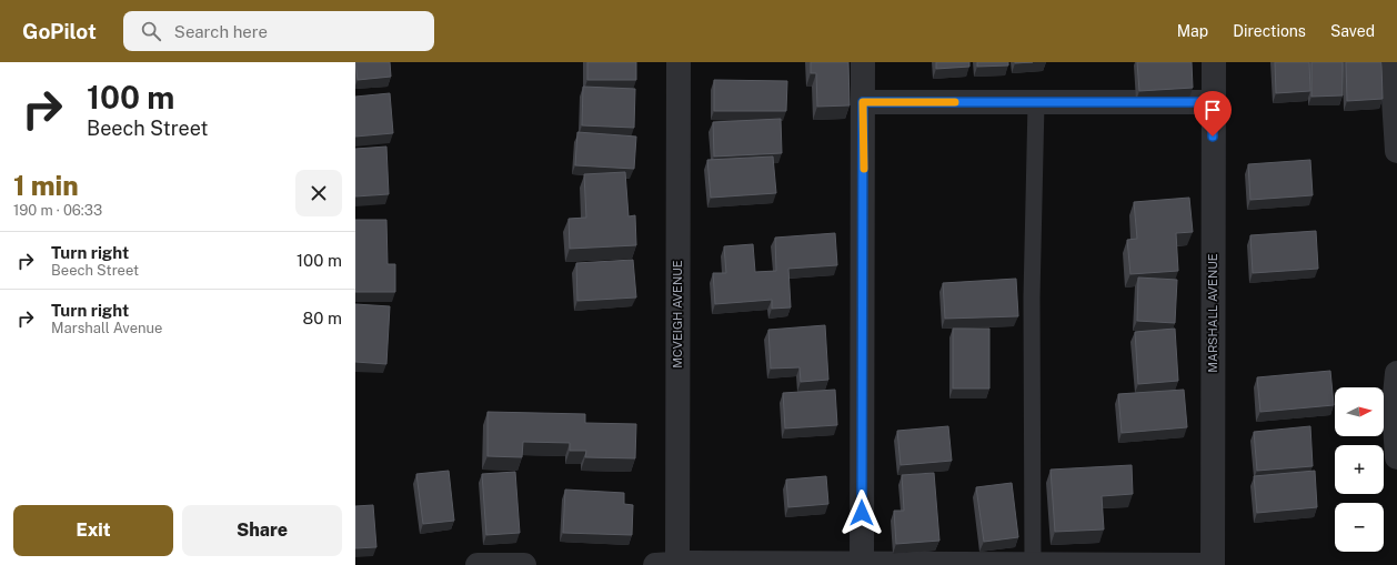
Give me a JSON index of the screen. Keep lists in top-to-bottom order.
{
  "streets": {
    "street": ["MARSHALL AVENUE", "MCVEIGH AVENUE"]
  },
  "north": "right",
  "page": {
    "header": "GoPilot",
    "search": "Search here",
    "nav": ["Map", "Directions", "Saved"],
    "turn": ["100 m", "Beech Street"],
    "heading": ["1 min", "190 m · 06:33"],
    "list": [
      {
        "name": "Turn right",
        "note": "Beech Street",
        "value": "100 m"
      },
      {
        "name": "Turn right",
        "note": "Marshall Avenue",
        "value": "80 m"
      }
    ],
    "map_buttons": ["+", "−"],
    "buttons": ["Exit", "Share"]
  }
}
